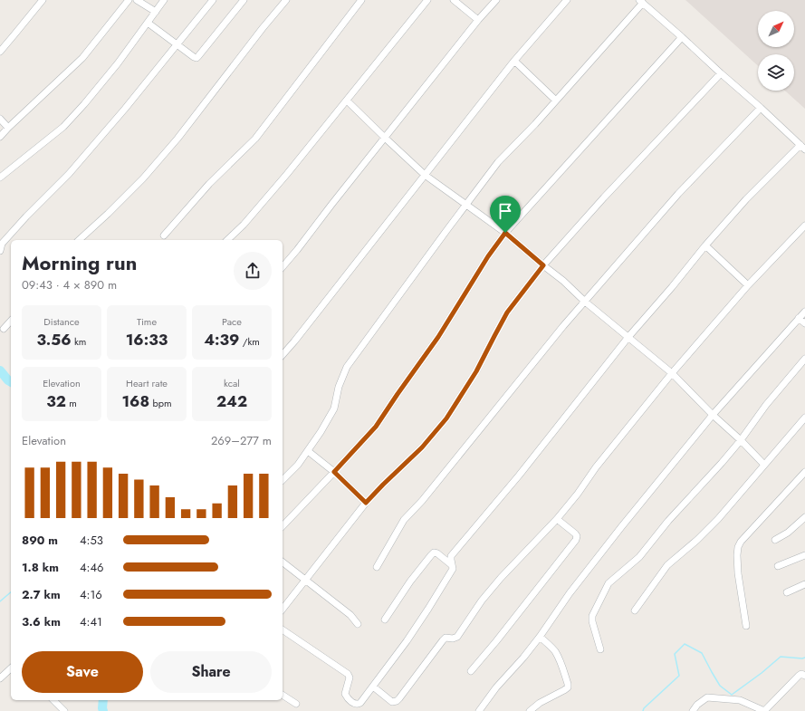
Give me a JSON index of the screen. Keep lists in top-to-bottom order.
{
  "north": "top right",
  "page": {
    "heading": ["Morning run", "09:43 · 4 × 890 m"],
    "stats": [
      ["Distance", "3.56 km"],
      ["Time", "16:33"],
      ["Pace", "4:39 /km"],
      ["Elevation", "32 m"],
      ["Heart rate", "168 bpm"],
      ["kcal", "242"]
    ],
    "chart": ["Elevation", "269–277 m"],
    "list": [
      {
        "name": "890 m",
        "note": "4:53"
      },
      {
        "name": "1.8 km",
        "note": "4:46"
      },
      {
        "name": "2.7 km",
        "note": "4:16"
      },
      {
        "name": "3.6 km",
        "note": "4:41"
      }
    ],
    "buttons": ["Save", "Share"]
  }
}
